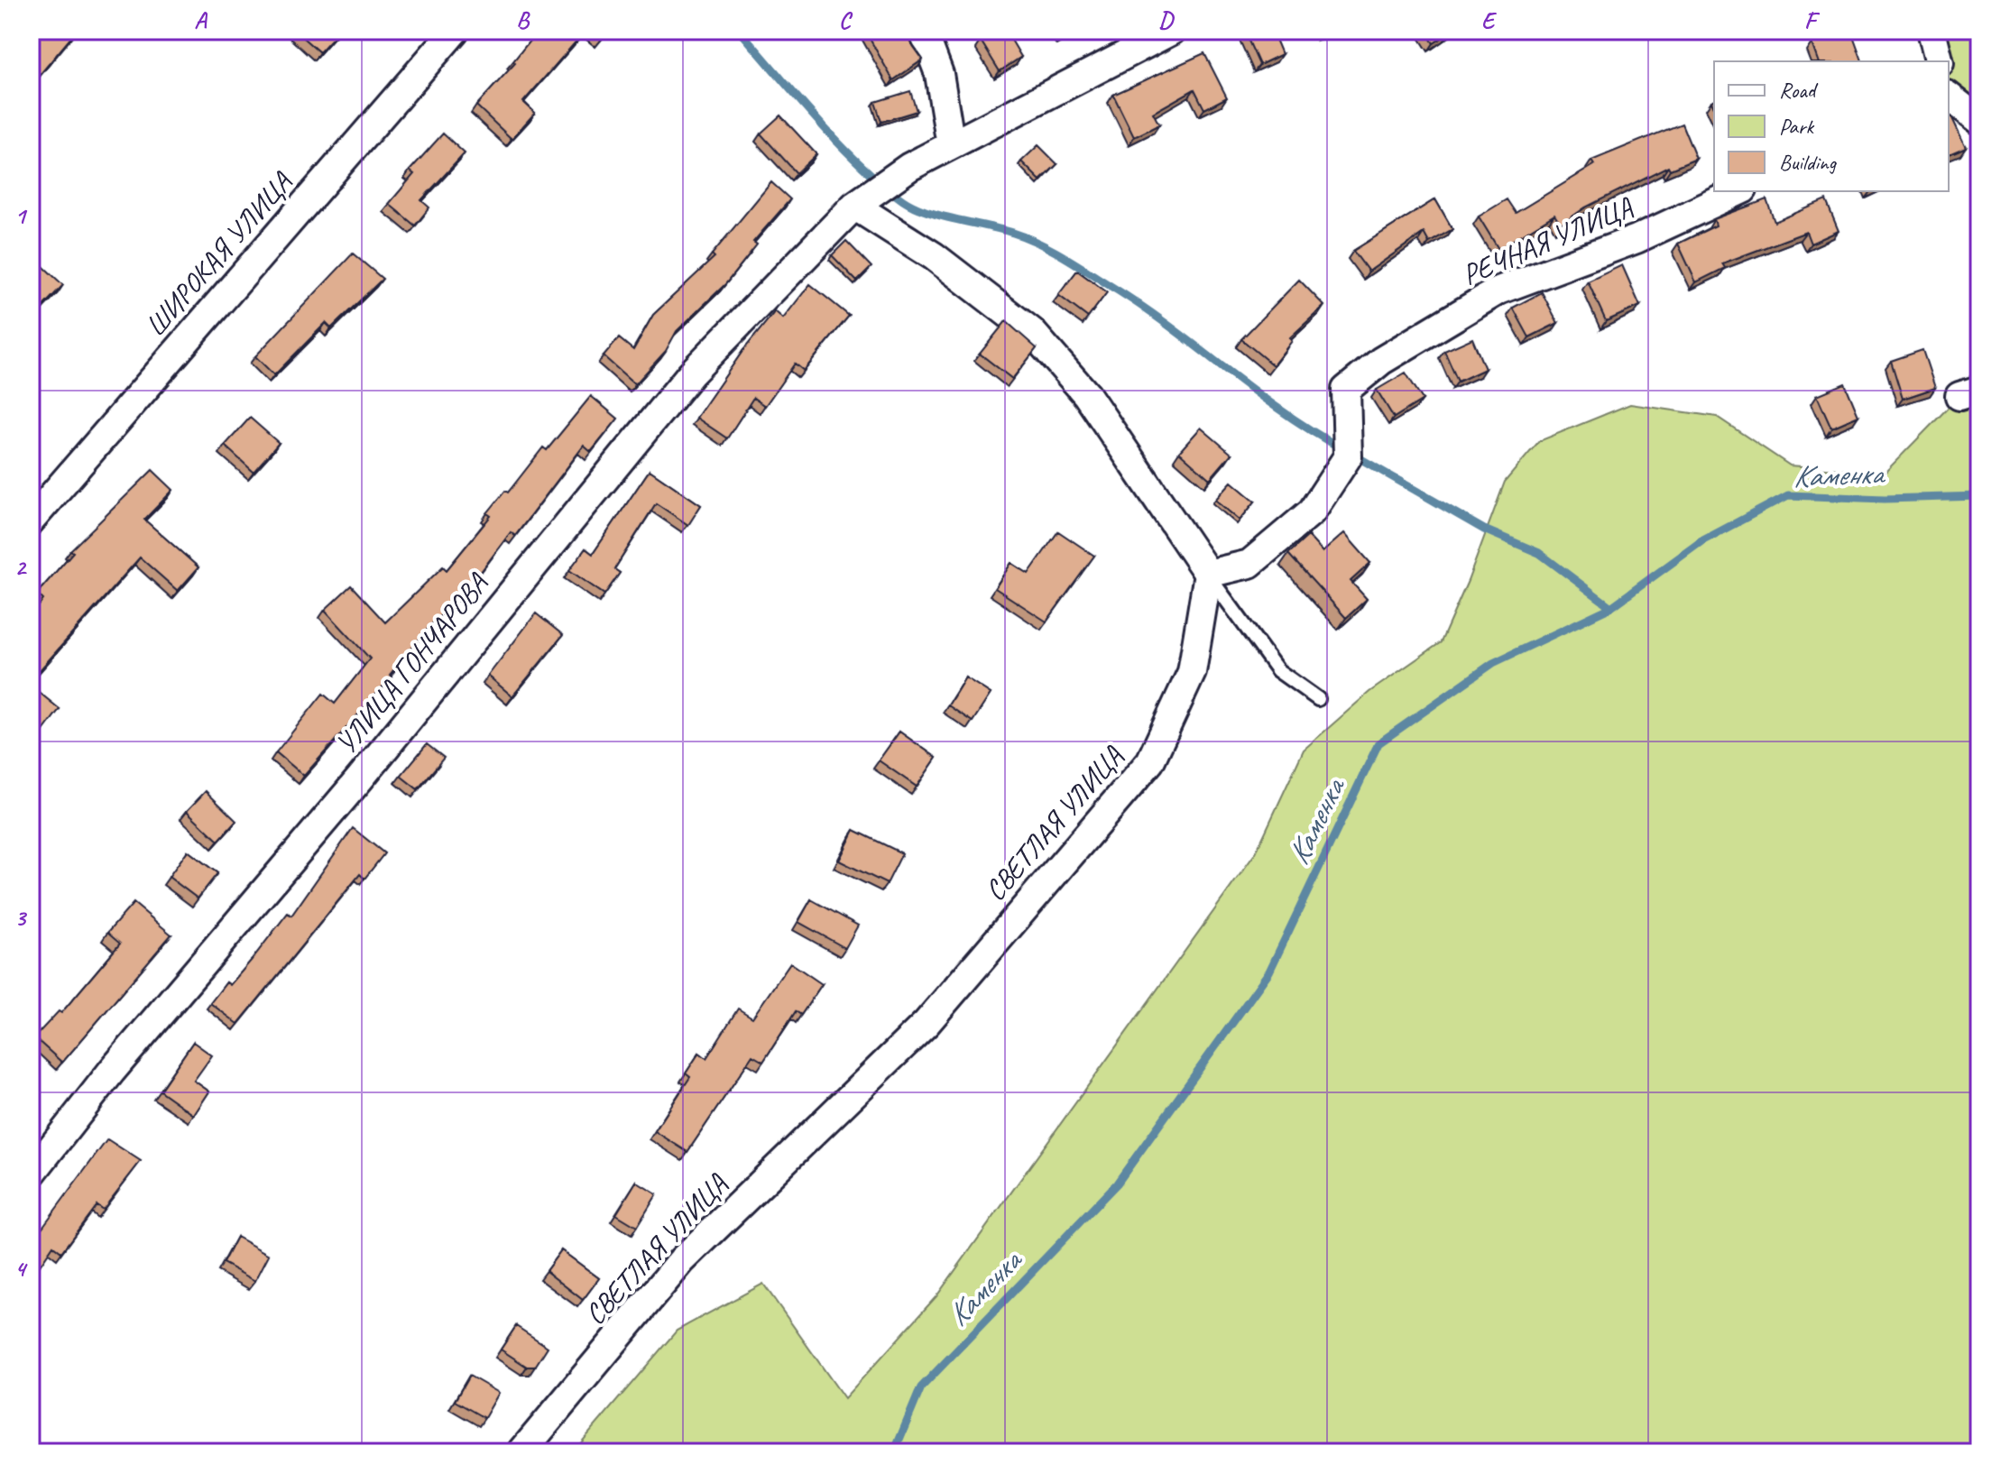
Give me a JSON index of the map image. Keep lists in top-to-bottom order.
{
  "streets": {
    "street": [
      "РЕЧНАЯ УЛИЦА",
      "ШИРОКАЯ УЛИЦА",
      "УЛИЦА ГОНЧАРОВА",
      "СВЕТЛАЯ УЛИЦА"
    ]
  },
  "crossings": [
    ["РЕЧНАЯ УЛИЦА", "СВЕТЛАЯ УЛИЦА"]
  ],
  "water": ["Каменка"],
  "legend": ["Road", "Park", "Building"],
  "grid": {
    "columns": [
      "A",
      "B",
      "C",
      "D",
      "E",
      "F"
    ],
    "rows": [
      "1",
      "2",
      "3",
      "4"
    ]
  }
}
